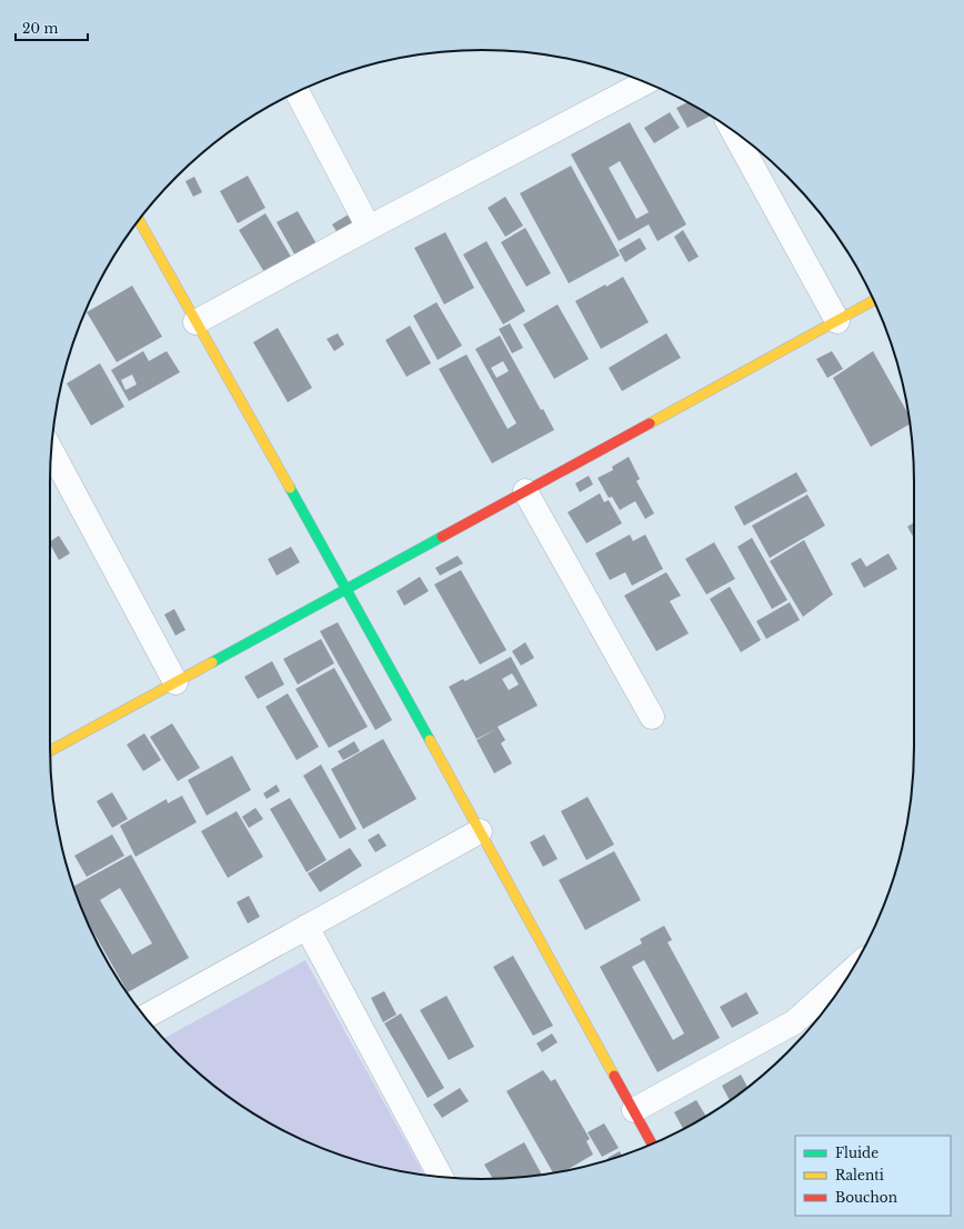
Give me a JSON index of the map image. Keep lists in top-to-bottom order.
{
  "legend": ["Fluide", "Ralenti", "Bouchon"],
  "scale_bar": "20 m"
}
